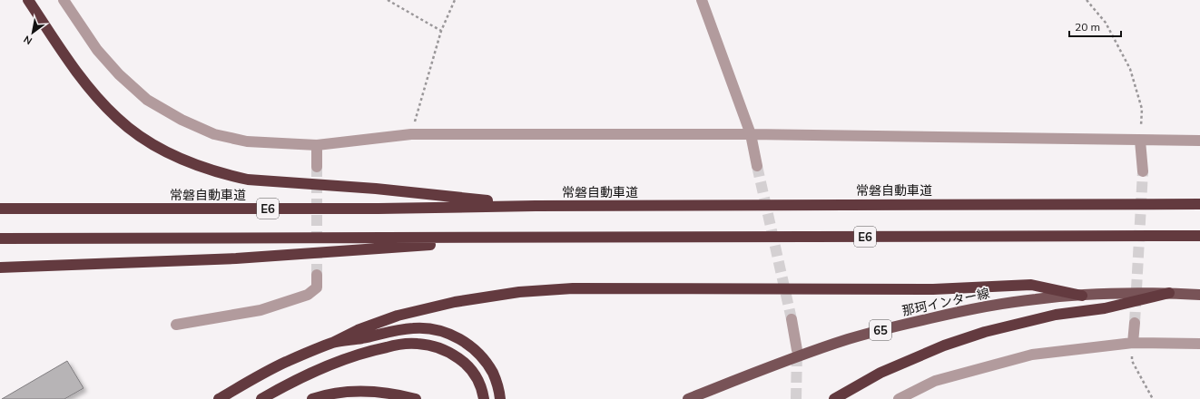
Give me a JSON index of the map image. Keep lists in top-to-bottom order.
{
  "streets": {
    "highway": ["常磐自動車道", "E6"],
    "main road": ["那珂インター線", "65"]
  },
  "scale_bar": "20 m",
  "north": "bottom left"
}
